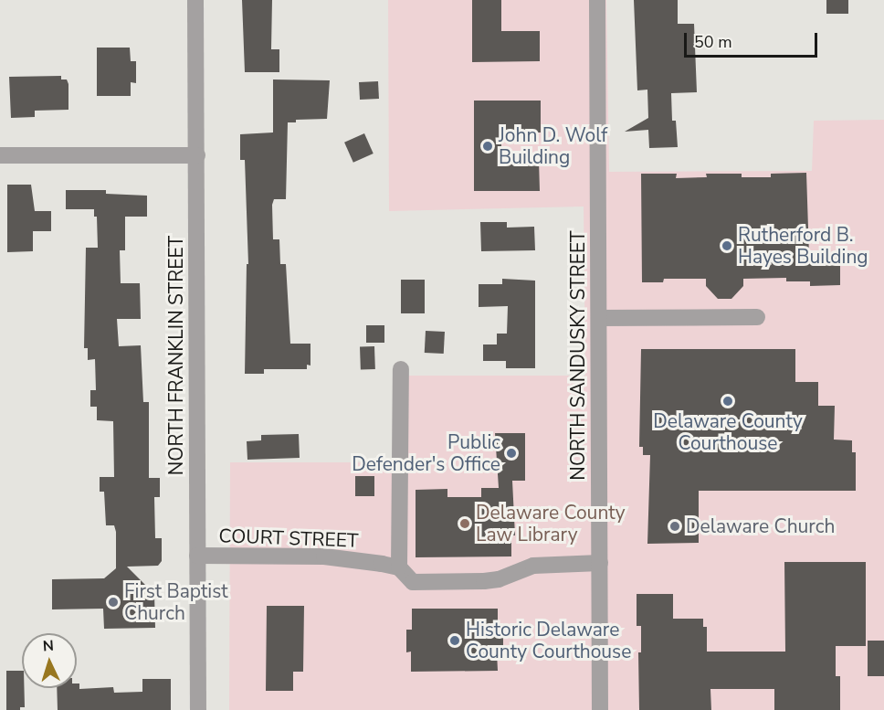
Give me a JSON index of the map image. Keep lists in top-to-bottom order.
{
  "streets": {
    "street": ["NORTH FRANKLIN STREET", "NORTH SANDUSKY STREET", "COURT STREET"]
  },
  "crossings": [
    ["NORTH FRANKLIN STREET", "COURT STREET"],
    ["NORTH SANDUSKY STREET", "COURT STREET"]
  ],
  "places": [
    "John D. Wolf Building",
    "Rutherford B. Hayes Building",
    "Delaware County Courthouse",
    "Public Defender's Office",
    "Delaware County Law Library",
    "Delaware Church",
    "First Baptist Church",
    "Historic Delaware County Courthouse"
  ],
  "scale_bar": "50 m",
  "north": "top"
}
